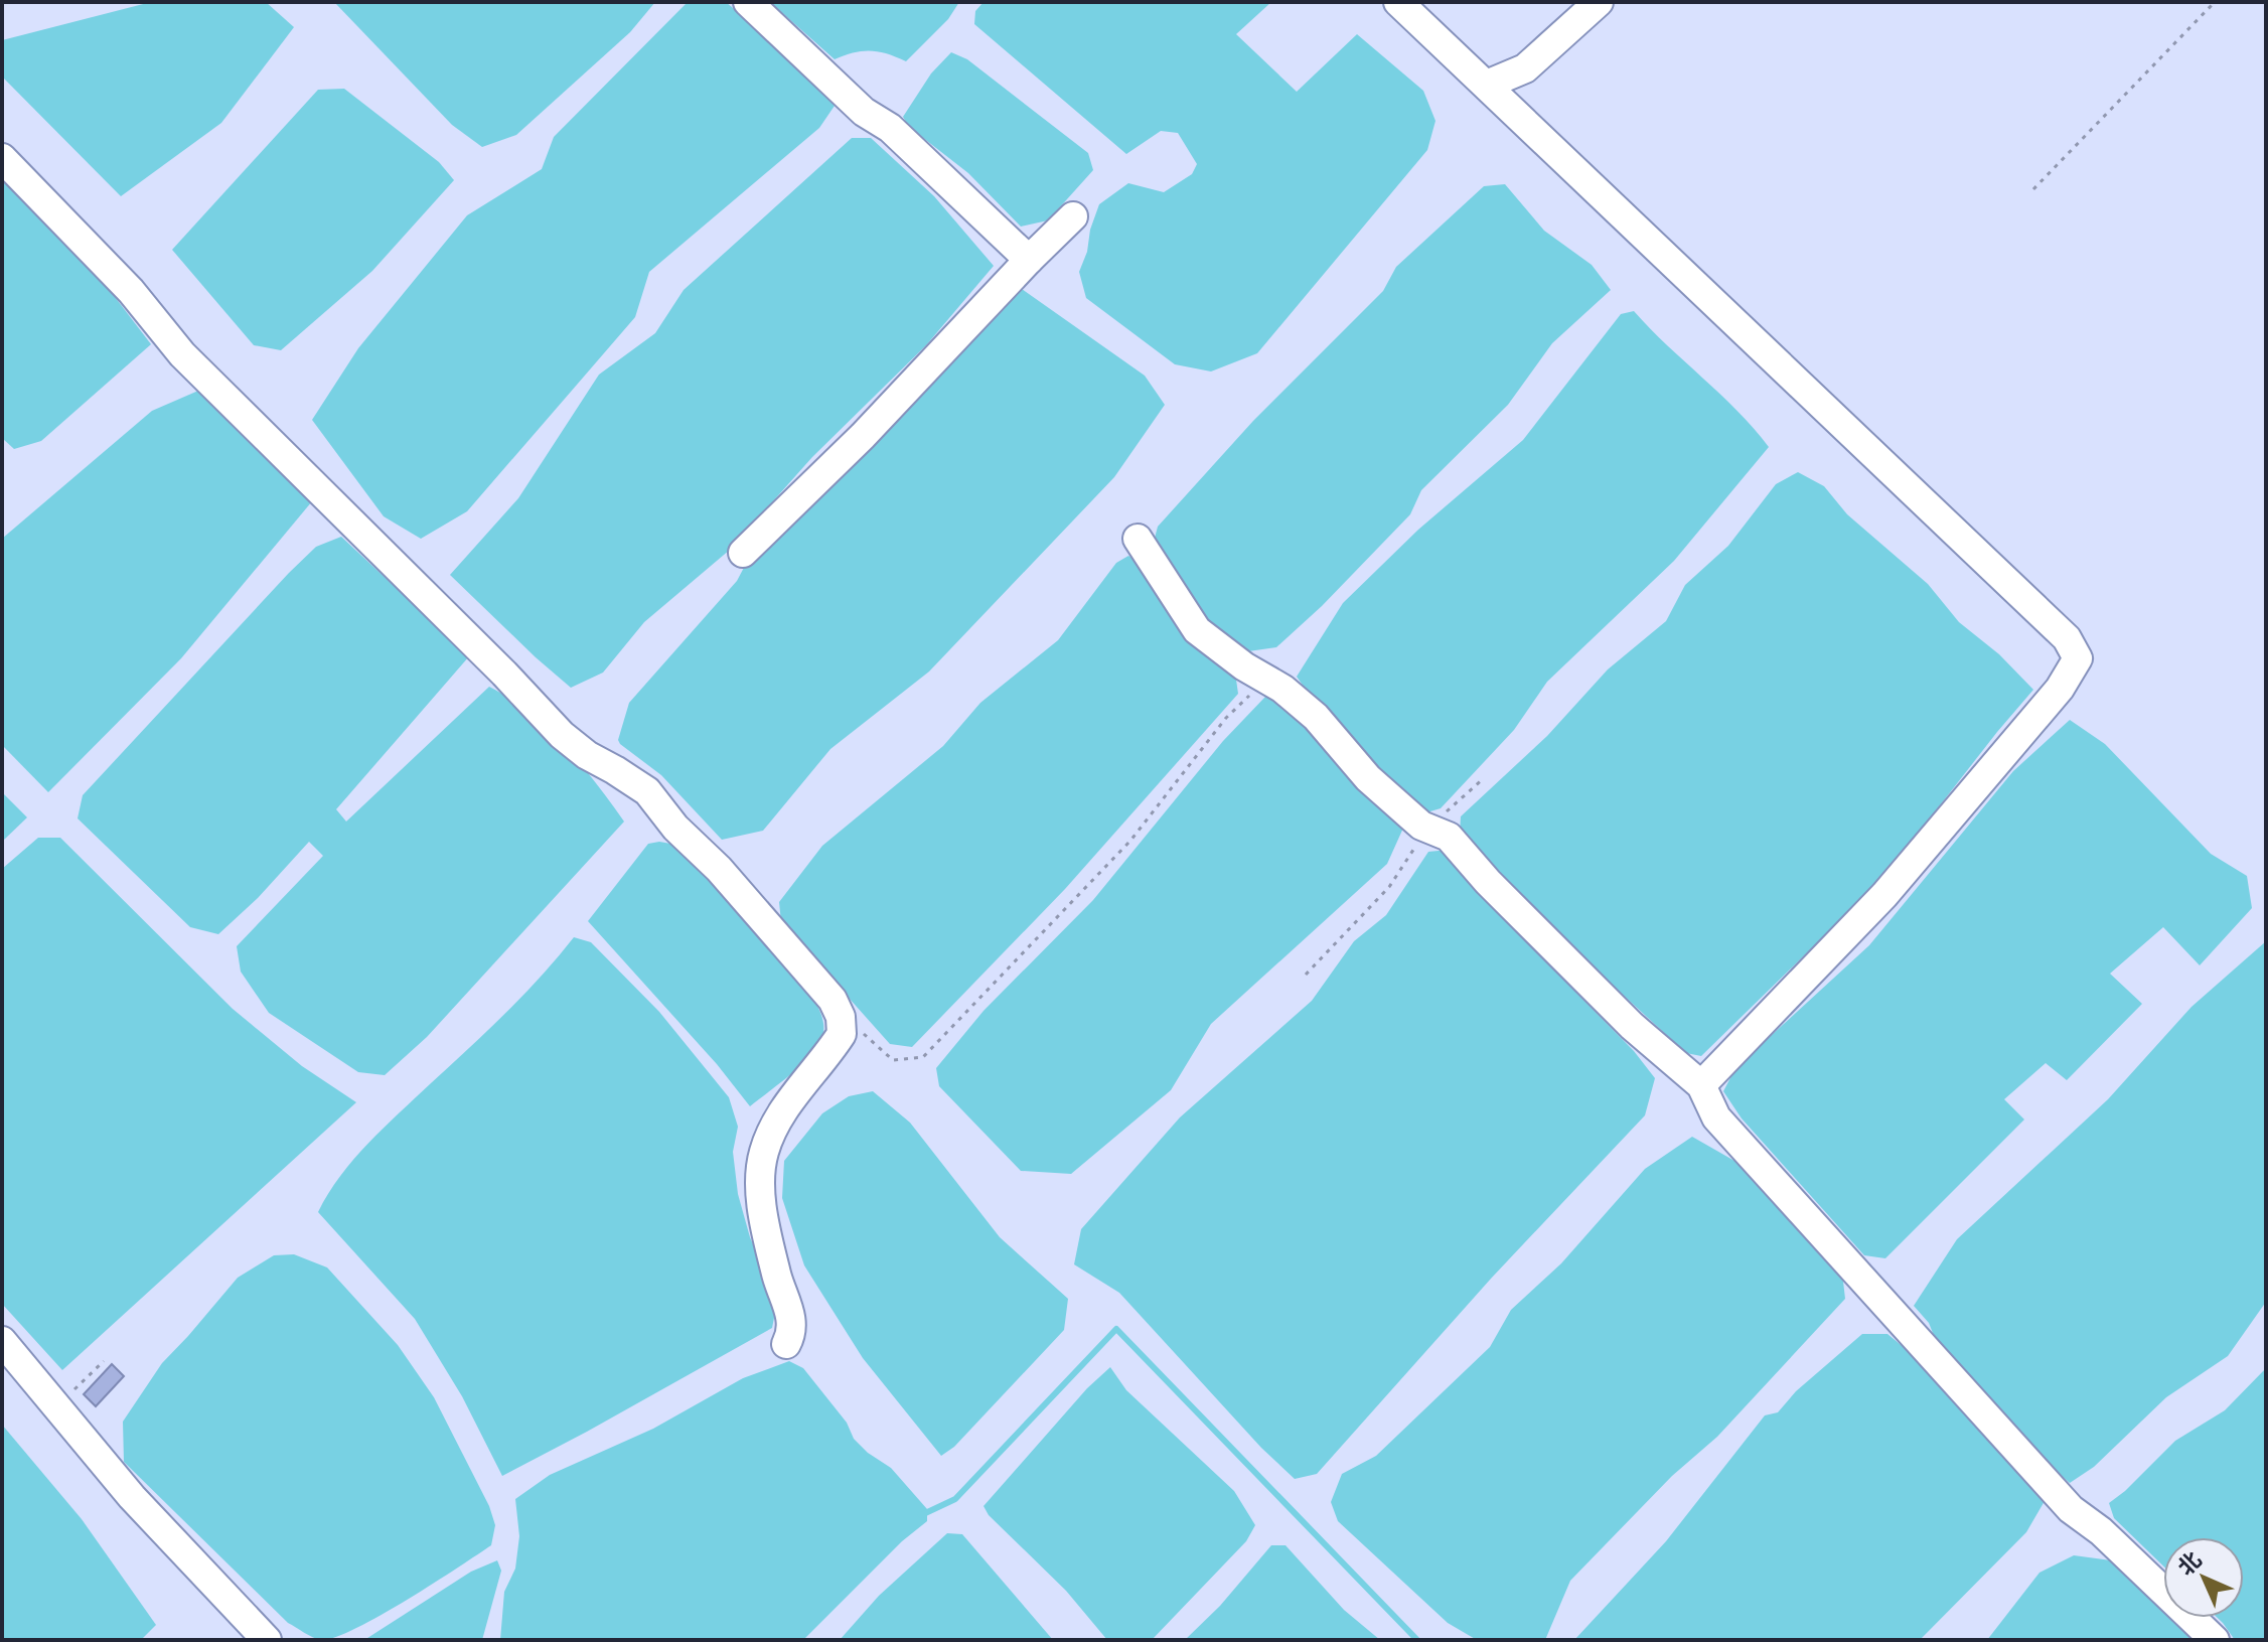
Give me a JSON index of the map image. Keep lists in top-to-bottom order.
{
  "north": "top left"
}
